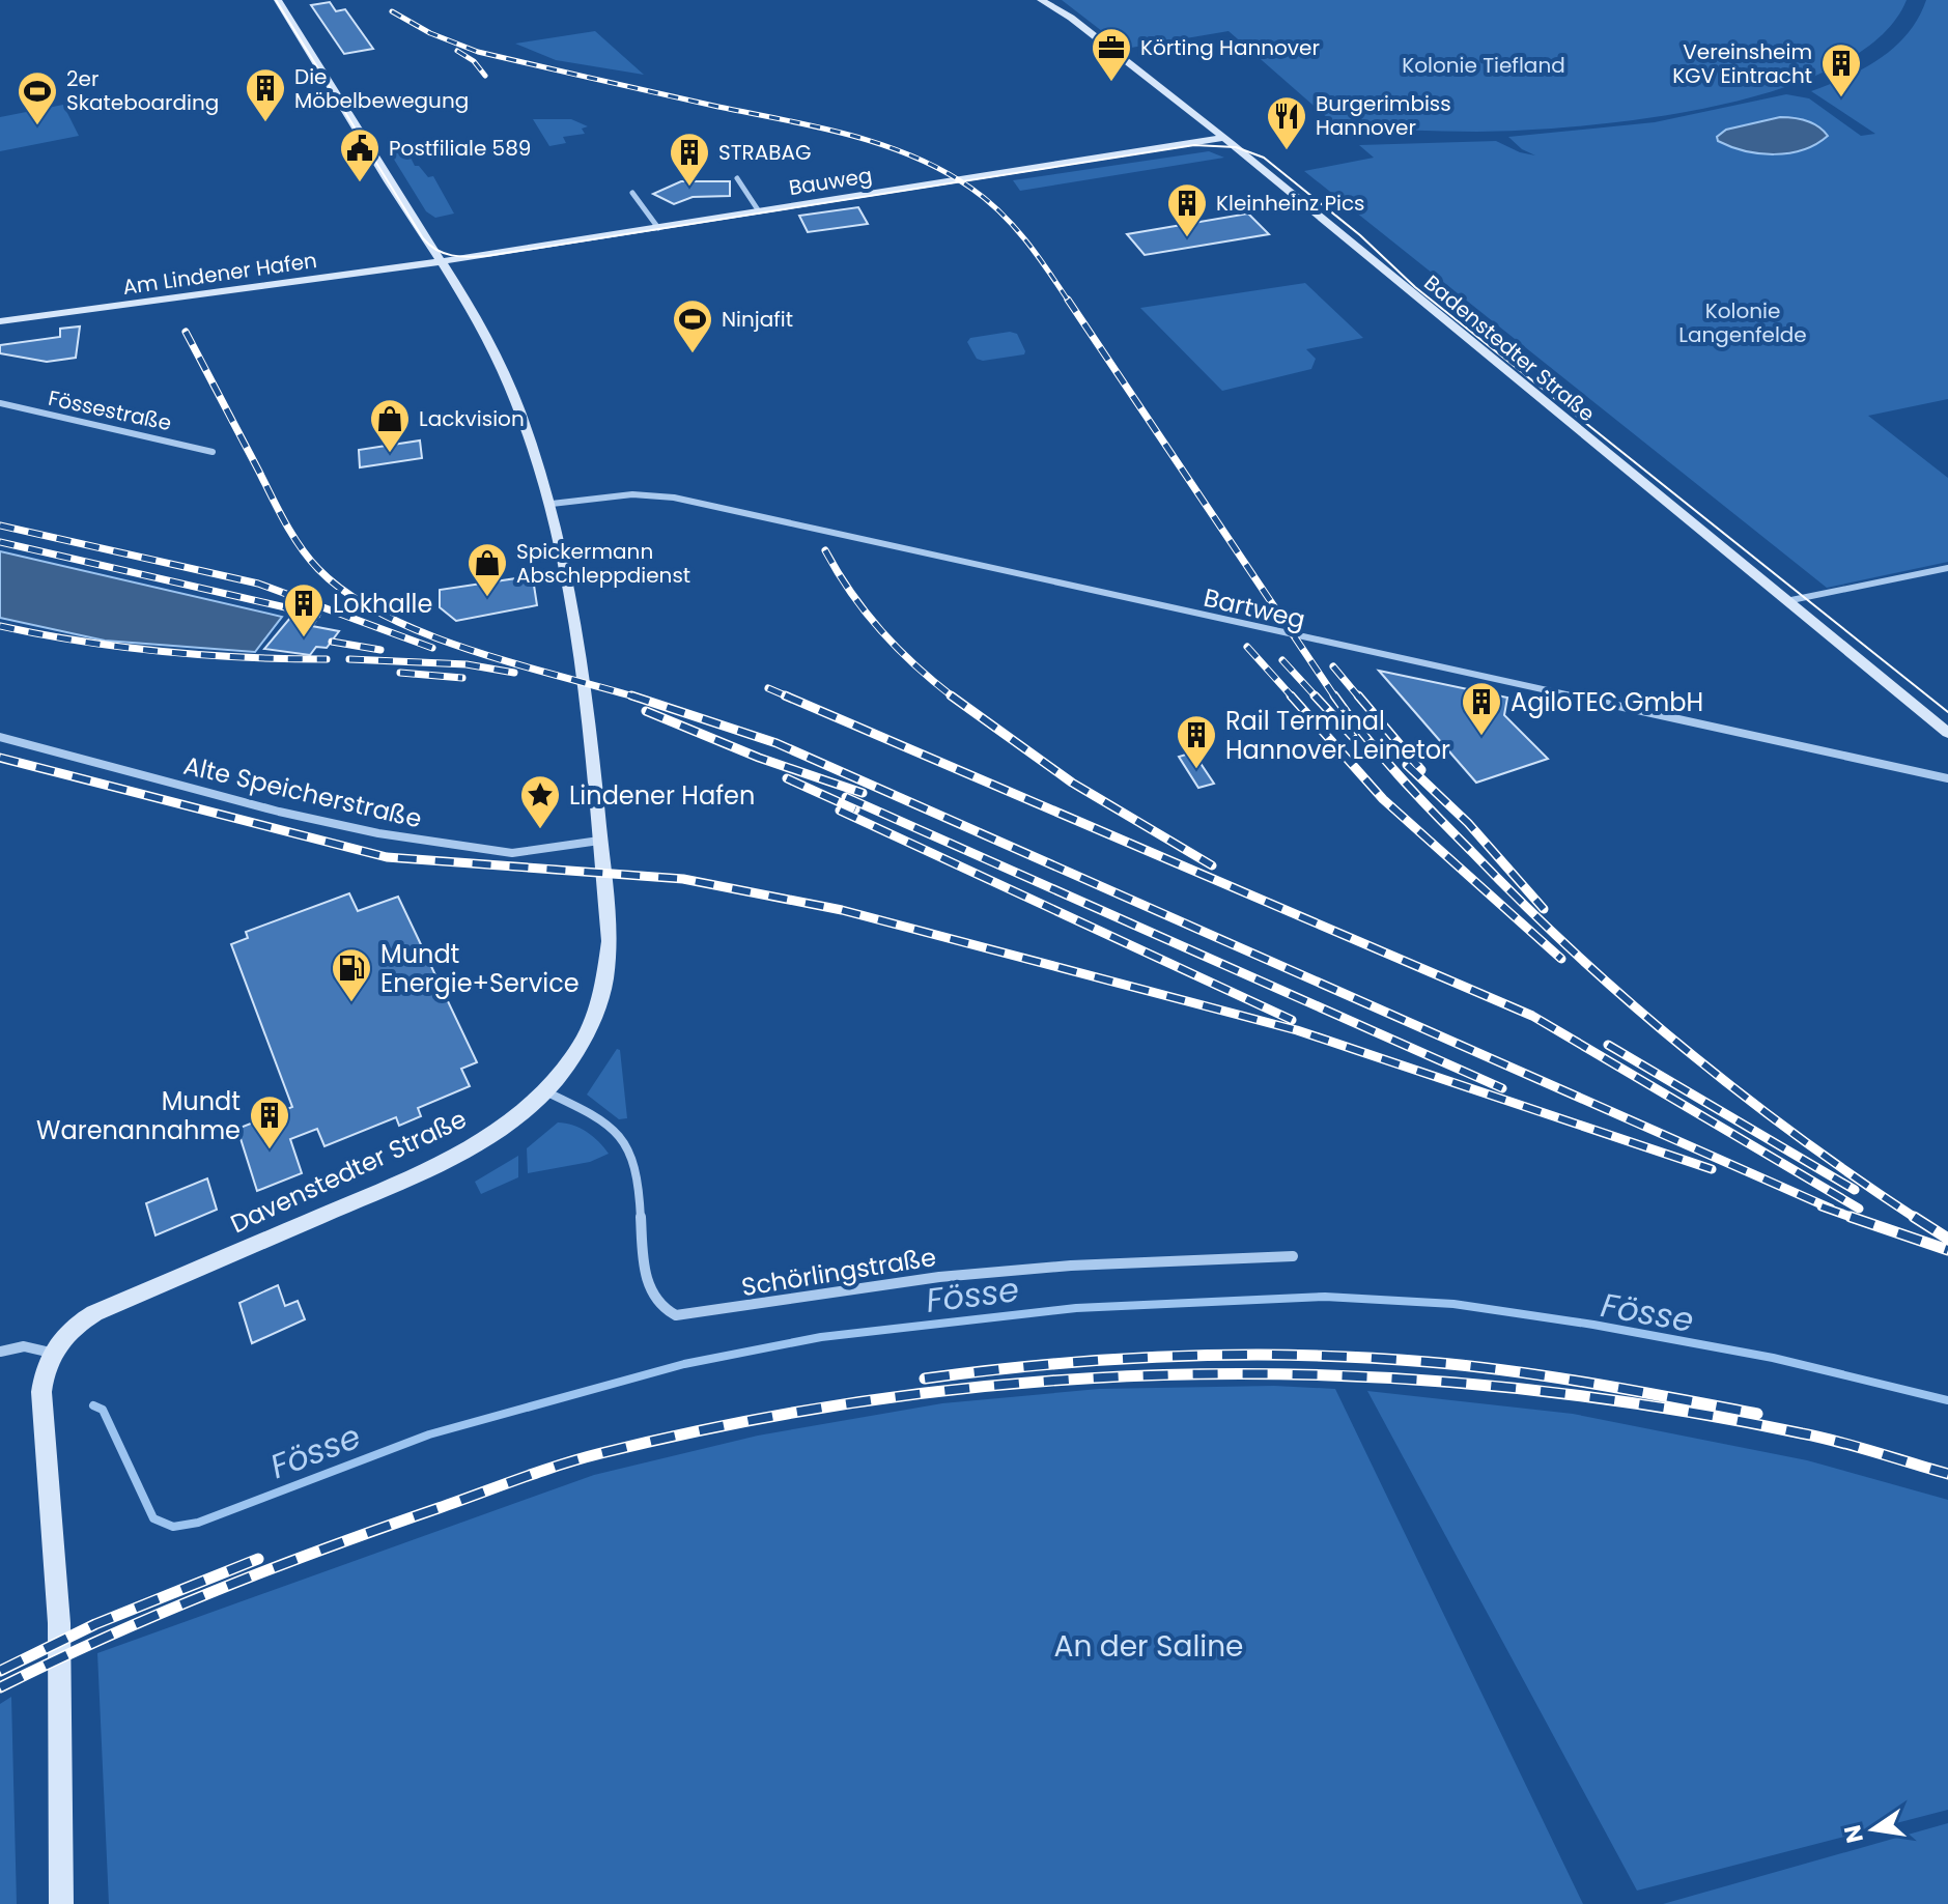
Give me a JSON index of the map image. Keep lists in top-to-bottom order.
{
  "streets": {
    "street": [
      "Bauweg",
      "Am Lindener Hafen",
      "Badenstedter Straße",
      "Fössestraße",
      "Bartweg",
      "Alte Speicherstraße",
      "Davenstedter Straße",
      "Schörlingstraße"
    ]
  },
  "crossings": [
    ["Bauweg", "Am Lindener Hafen"],
    ["Bauweg", "Badenstedter Straße"],
    ["Bauweg", "Davenstedter Straße"],
    ["Am Lindener Hafen", "Davenstedter Straße"],
    ["Bartweg", "Davenstedter Straße"],
    ["Alte Speicherstraße", "Davenstedter Straße"],
    ["Davenstedter Straße", "Schörlingstraße"]
  ],
  "water": ["Fösse"],
  "parks": ["Kolonie Tiefland", "Kolonie Langenfelde", "An der Saline"],
  "places": {
    "office": ["Körting Hannover"],
    "building": [
      "Vereinsheim KGV Eintracht",
      "Die Möbelbewegung",
      "STRABAG",
      "Kleinheinz Pics",
      "Lokhalle",
      "AgiloTEC GmbH",
      "Rail Terminal Hannover Leinetor",
      "Mundt Warenannahme"
    ],
    "sports": ["2er Skateboarding", "Ninjafit"],
    "restaurant": ["Burgerimbiss Hannover"],
    "public building": ["Postfiliale 589"],
    "shop": ["Lackvision", "Spickermann Abschleppdienst"],
    "place": ["Lindener Hafen"],
    "fuel station": ["Mundt Energie+Service"]
  },
  "north": "left"
}
